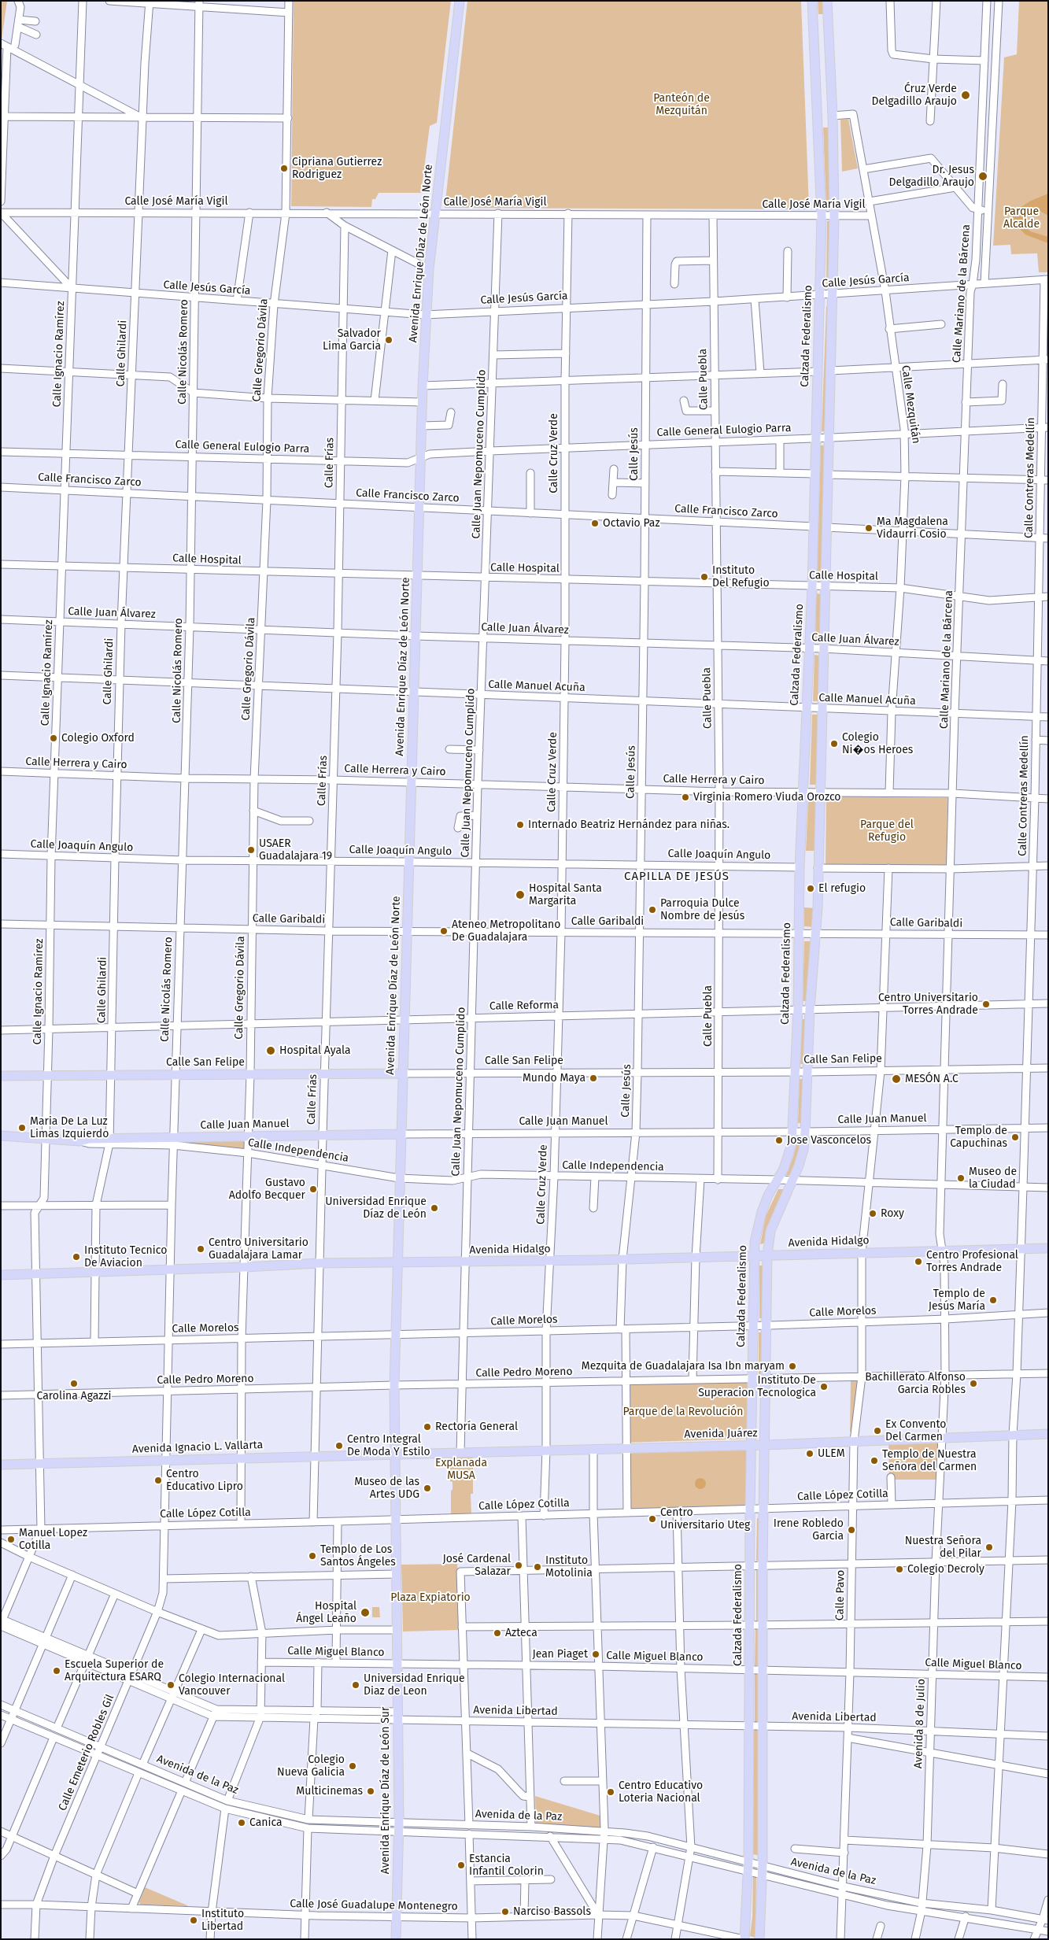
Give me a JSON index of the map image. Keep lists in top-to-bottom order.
{
  "streets": {
    "main road": [
      "Avenida Enrique Díaz de León Norte",
      "Calzada Federalismo",
      "Calle San Felipe",
      "Calle Juan Manuel",
      "Avenida Hidalgo",
      "Avenida Juárez",
      "Avenida Ignacio L. Vallarta",
      "Avenida Enrique Díaz de León Sur"
    ],
    "street": [
      "Calle José María Vigil",
      "Calle Jesús García",
      "Calle Mariano de la Bárcena",
      "Calle Gregorio Dávila",
      "Calle Nicolás Romero",
      "Calle Ghilardi",
      "Calle Ignacio Ramírez",
      "Calle Puebla",
      "Calle Mezquitán",
      "Calle General Eulogio Parra",
      "Calle Cruz Verde",
      "Calle Juan Nepomuceno Cumplido",
      "Calle Jesús",
      "Calle Frías",
      "Calle Contreras Medellín",
      "Calle Francisco Zarco",
      "Calle Hospital",
      "Calle Juan Álvarez",
      "Calle Manuel Acuña",
      "Calle Herrera y Cairo",
      "Calle Joaquín Angulo",
      "Calle Garibaldi",
      "Calle Reforma",
      "Calle Independencia",
      "Calle Morelos",
      "Calle Pedro Moreno",
      "Calle López Cotilla",
      "Calle Pavo",
      "Calle Miguel Blanco",
      "Avenida Libertad",
      "Avenida 8 de Julio",
      "Calle Emeterio Robles Gil",
      "Avenida de la Paz",
      "Calle José Guadalupe Montenegro"
    ]
  },
  "crossings": [
    ["Calle José María Vigil", "Avenida Enrique Díaz de León Norte"],
    ["Calle José María Vigil", "Calzada Federalismo"],
    ["Calle José María Vigil", "Calle Gregorio Dávila"],
    ["Calle José María Vigil", "Calle Nicolás Romero"],
    ["Calle José María Vigil", "Calle Ghilardi"],
    ["Calle José María Vigil", "Calle Ignacio Ramírez"],
    ["Calle José María Vigil", "Calle Puebla"],
    ["Calle José María Vigil", "Calle Mezquitán"],
    ["Calle José María Vigil", "Calle Cruz Verde"],
    ["Calle José María Vigil", "Calle Juan Nepomuceno Cumplido"],
    ["Calle José María Vigil", "Calle Jesús"],
    ["Avenida Enrique Díaz de León Norte", "Calle Jesús García"],
    ["Avenida Enrique Díaz de León Norte", "Calle General Eulogio Parra"],
    ["Avenida Enrique Díaz de León Norte", "Calle Francisco Zarco"],
    ["Avenida Enrique Díaz de León Norte", "Calle Hospital"],
    ["Avenida Enrique Díaz de León Norte", "Calle Juan Álvarez"],
    ["Avenida Enrique Díaz de León Norte", "Calle Manuel Acuña"],
    ["Avenida Enrique Díaz de León Norte", "Calle Herrera y Cairo"],
    ["Avenida Enrique Díaz de León Norte", "Calle Joaquín Angulo"],
    ["Avenida Enrique Díaz de León Norte", "Calle Garibaldi"],
    ["Avenida Enrique Díaz de León Norte", "Calle Reforma"],
    ["Avenida Enrique Díaz de León Norte", "Calle San Felipe"],
    ["Avenida Enrique Díaz de León Norte", "Calle Juan Manuel"],
    ["Avenida Enrique Díaz de León Norte", "Calle Independencia"],
    ["Avenida Enrique Díaz de León Norte", "Avenida Hidalgo"],
    ["Avenida Enrique Díaz de León Norte", "Calle Morelos"],
    ["Avenida Enrique Díaz de León Norte", "Avenida Enrique Díaz de León Sur"],
    ["Calle Jesús García", "Calle Mariano de la Bárcena"],
    ["Calle Jesús García", "Calzada Federalismo"],
    ["Calle Jesús García", "Calle Gregorio Dávila"],
    ["Calle Jesús García", "Calle Nicolás Romero"],
    ["Calle Jesús García", "Calle Ghilardi"],
    ["Calle Jesús García", "Calle Ignacio Ramírez"],
    ["Calle Jesús García", "Calle Puebla"],
    ["Calle Jesús García", "Calle Mezquitán"],
    ["Calle Jesús García", "Calle Cruz Verde"],
    ["Calle Jesús García", "Calle Juan Nepomuceno Cumplido"],
    ["Calle Jesús García", "Calle Jesús"],
    ["Calle Jesús García", "Calle Frías"],
    ["Calle Jesús García", "Calle Contreras Medellín"],
    ["Calle Mariano de la Bárcena", "Calle General Eulogio Parra"],
    ["Calle Mariano de la Bárcena", "Calle Hospital"],
    ["Calle Mariano de la Bárcena", "Calle Juan Álvarez"],
    ["Calle Mariano de la Bárcena", "Calle Manuel Acuña"],
    ["Calle Mariano de la Bárcena", "Calle Herrera y Cairo"],
    ["Calle Mariano de la Bárcena", "Calle Garibaldi"],
    ["Calle Mariano de la Bárcena", "Calle Reforma"],
    ["Calle Mariano de la Bárcena", "Calle San Felipe"],
    ["Calle Mariano de la Bárcena", "Calle Juan Manuel"],
    ["Calle Mariano de la Bárcena", "Calle Independencia"],
    ["Calle Mariano de la Bárcena", "Avenida Hidalgo"],
    ["Calle Mariano de la Bárcena", "Calle Morelos"],
    ["Calle Mariano de la Bárcena", "Avenida 8 de Julio"],
    ["Calzada Federalismo", "Calle Mezquitán"],
    ["Calzada Federalismo", "Calle General Eulogio Parra"],
    ["Calzada Federalismo", "Calle Francisco Zarco"],
    ["Calzada Federalismo", "Calle Hospital"],
    ["Calzada Federalismo", "Calle Juan Álvarez"],
    ["Calzada Federalismo", "Calle Manuel Acuña"],
    ["Calzada Federalismo", "Calle Herrera y Cairo"],
    ["Calzada Federalismo", "Calle Joaquín Angulo"],
    ["Calzada Federalismo", "Calle Garibaldi"],
    ["Calzada Federalismo", "Calle Reforma"],
    ["Calzada Federalismo", "Calle San Felipe"],
    ["Calzada Federalismo", "Calle Juan Manuel"],
    ["Calzada Federalismo", "Calle Independencia"],
    ["Calzada Federalismo", "Avenida Hidalgo"],
    ["Calzada Federalismo", "Calle Morelos"],
    ["Calzada Federalismo", "Calle Pedro Moreno"],
    ["Calzada Federalismo", "Avenida Juárez"],
    ["Calzada Federalismo", "Calle López Cotilla"],
    ["Calzada Federalismo", "Calle Miguel Blanco"],
    ["Calzada Federalismo", "Avenida Libertad"],
    ["Calzada Federalismo", "Avenida de la Paz"],
    ["Calzada Federalismo", "Calle José Guadalupe Montenegro"],
    ["Calle Gregorio Dávila", "Calle General Eulogio Parra"],
    ["Calle Gregorio Dávila", "Calle Francisco Zarco"],
    ["Calle Gregorio Dávila", "Calle Hospital"],
    ["Calle Gregorio Dávila", "Calle Juan Álvarez"],
    ["Calle Gregorio Dávila", "Calle Manuel Acuña"],
    ["Calle Gregorio Dávila", "Calle Herrera y Cairo"],
    ["Calle Gregorio Dávila", "Calle Joaquín Angulo"],
    ["Calle Gregorio Dávila", "Calle Garibaldi"],
    ["Calle Gregorio Dávila", "Calle Reforma"],
    ["Calle Gregorio Dávila", "Calle San Felipe"],
    ["Calle Gregorio Dávila", "Calle Juan Manuel"],
    ["Calle Gregorio Dávila", "Calle Independencia"],
    ["Calle Gregorio Dávila", "Avenida Hidalgo"],
    ["Calle Gregorio Dávila", "Calle Morelos"],
    ["Calle Gregorio Dávila", "Calle Pedro Moreno"],
    ["Calle Gregorio Dávila", "Avenida Ignacio L. Vallarta"],
    ["Calle Gregorio Dávila", "Calle López Cotilla"],
    ["Calle Nicolás Romero", "Calle General Eulogio Parra"],
    ["Calle Nicolás Romero", "Calle Francisco Zarco"],
    ["Calle Nicolás Romero", "Calle Hospital"],
    ["Calle Nicolás Romero", "Calle Juan Álvarez"],
    ["Calle Nicolás Romero", "Calle Manuel Acuña"],
    ["Calle Nicolás Romero", "Calle Herrera y Cairo"],
    ["Calle Nicolás Romero", "Calle Joaquín Angulo"],
    ["Calle Nicolás Romero", "Calle Garibaldi"],
    ["Calle Nicolás Romero", "Calle Reforma"],
    ["Calle Nicolás Romero", "Calle San Felipe"],
    ["Calle Nicolás Romero", "Calle Juan Manuel"],
    ["Calle Nicolás Romero", "Calle Independencia"],
    ["Calle Nicolás Romero", "Avenida Hidalgo"],
    ["Calle Nicolás Romero", "Calle Morelos"],
    ["Calle Nicolás Romero", "Calle Emeterio Robles Gil"],
    ["Calle Ghilardi", "Calle General Eulogio Parra"],
    ["Calle Ghilardi", "Calle Francisco Zarco"],
    ["Calle Ghilardi", "Calle Hospital"],
    ["Calle Ghilardi", "Calle Juan Álvarez"],
    ["Calle Ghilardi", "Calle Manuel Acuña"],
    ["Calle Ghilardi", "Calle Herrera y Cairo"],
    ["Calle Ghilardi", "Calle Joaquín Angulo"],
    ["Calle Ghilardi", "Calle Garibaldi"],
    ["Calle Ghilardi", "Calle Reforma"],
    ["Calle Ghilardi", "Calle San Felipe"],
    ["Calle Ghilardi", "Calle Juan Manuel"],
    ["Calle Ghilardi", "Avenida Hidalgo"],
    ["Calle Ghilardi", "Calle Morelos"],
    ["Calle Ignacio Ramírez", "Calle General Eulogio Parra"],
    ["Calle Ignacio Ramírez", "Calle Francisco Zarco"],
    ["Calle Ignacio Ramírez", "Calle Hospital"],
    ["Calle Ignacio Ramírez", "Calle Juan Álvarez"],
    ["Calle Ignacio Ramírez", "Calle Manuel Acuña"],
    ["Calle Ignacio Ramírez", "Calle Herrera y Cairo"],
    ["Calle Ignacio Ramírez", "Calle Joaquín Angulo"],
    ["Calle Ignacio Ramírez", "Calle Garibaldi"],
    ["Calle Ignacio Ramírez", "Calle Reforma"],
    ["Calle Ignacio Ramírez", "Calle San Felipe"],
    ["Calle Ignacio Ramírez", "Calle Juan Manuel"],
    ["Calle Ignacio Ramírez", "Avenida Hidalgo"],
    ["Calle Ignacio Ramírez", "Calle Morelos"],
    ["Calle Ignacio Ramírez", "Calle Pedro Moreno"],
    ["Calle Ignacio Ramírez", "Avenida Ignacio L. Vallarta"],
    ["Calle Ignacio Ramírez", "Calle López Cotilla"],
    ["Calle Puebla", "Calle General Eulogio Parra"],
    ["Calle Puebla", "Calle Francisco Zarco"],
    ["Calle Puebla", "Calle Hospital"],
    ["Calle Puebla", "Calle Juan Álvarez"],
    ["Calle Puebla", "Calle Manuel Acuña"],
    ["Calle Puebla", "Calle Herrera y Cairo"],
    ["Calle Puebla", "Calle Joaquín Angulo"],
    ["Calle Puebla", "Calle Garibaldi"],
    ["Calle Puebla", "Calle Reforma"],
    ["Calle Puebla", "Calle San Felipe"],
    ["Calle Puebla", "Calle Juan Manuel"],
    ["Calle Puebla", "Calle Independencia"],
    ["Calle Mezquitán", "Calle General Eulogio Parra"],
    ["Calle Mezquitán", "Calle Hospital"],
    ["Calle Mezquitán", "Calle Juan Álvarez"],
    ["Calle Mezquitán", "Calle Manuel Acuña"],
    ["Calle Mezquitán", "Calle Herrera y Cairo"],
    ["Calle General Eulogio Parra", "Calle Cruz Verde"],
    ["Calle General Eulogio Parra", "Calle Juan Nepomuceno Cumplido"],
    ["Calle General Eulogio Parra", "Calle Jesús"],
    ["Calle General Eulogio Parra", "Calle Frías"],
    ["Calle General Eulogio Parra", "Calle Contreras Medellín"],
    ["Calle Cruz Verde", "Calle Francisco Zarco"],
    ["Calle Cruz Verde", "Calle Hospital"],
    ["Calle Cruz Verde", "Calle Juan Álvarez"],
    ["Calle Cruz Verde", "Calle Manuel Acuña"],
    ["Calle Cruz Verde", "Calle Herrera y Cairo"],
    ["Calle Cruz Verde", "Calle Joaquín Angulo"],
    ["Calle Cruz Verde", "Calle Garibaldi"],
    ["Calle Cruz Verde", "Calle Reforma"],
    ["Calle Cruz Verde", "Calle San Felipe"],
    ["Calle Cruz Verde", "Calle Juan Manuel"],
    ["Calle Cruz Verde", "Calle Independencia"],
    ["Calle Cruz Verde", "Avenida Hidalgo"],
    ["Calle Cruz Verde", "Calle Morelos"],
    ["Calle Cruz Verde", "Calle Pedro Moreno"],
    ["Calle Cruz Verde", "Avenida Juárez"],
    ["Calle Cruz Verde", "Calle López Cotilla"],
    ["Calle Juan Nepomuceno Cumplido", "Calle Francisco Zarco"],
    ["Calle Juan Nepomuceno Cumplido", "Calle Hospital"],
    ["Calle Juan Nepomuceno Cumplido", "Calle Juan Álvarez"],
    ["Calle Juan Nepomuceno Cumplido", "Calle Manuel Acuña"],
    ["Calle Juan Nepomuceno Cumplido", "Calle Herrera y Cairo"],
    ["Calle Juan Nepomuceno Cumplido", "Calle Joaquín Angulo"],
    ["Calle Juan Nepomuceno Cumplido", "Calle Garibaldi"],
    ["Calle Juan Nepomuceno Cumplido", "Calle Reforma"],
    ["Calle Juan Nepomuceno Cumplido", "Calle San Felipe"],
    ["Calle Juan Nepomuceno Cumplido", "Calle Juan Manuel"],
    ["Calle Juan Nepomuceno Cumplido", "Calle Independencia"],
    ["Calle Juan Nepomuceno Cumplido", "Avenida Hidalgo"],
    ["Calle Juan Nepomuceno Cumplido", "Calle Morelos"],
    ["Calle Juan Nepomuceno Cumplido", "Calle Pedro Moreno"],
    ["Calle Juan Nepomuceno Cumplido", "Avenida Juárez"],
    ["Calle Jesús", "Calle Francisco Zarco"],
    ["Calle Jesús", "Calle Hospital"],
    ["Calle Jesús", "Calle Juan Álvarez"],
    ["Calle Jesús", "Calle Manuel Acuña"],
    ["Calle Jesús", "Calle Herrera y Cairo"],
    ["Calle Jesús", "Calle Joaquín Angulo"],
    ["Calle Jesús", "Calle Garibaldi"],
    ["Calle Jesús", "Calle Reforma"],
    ["Calle Jesús", "Calle San Felipe"],
    ["Calle Jesús", "Calle Juan Manuel"],
    ["Calle Jesús", "Calle Independencia"],
    ["Calle Jesús", "Avenida Hidalgo"],
    ["Calle Jesús", "Calle Morelos"],
    ["Calle Jesús", "Calle Pedro Moreno"],
    ["Calle Jesús", "Avenida Juárez"],
    ["Calle Jesús", "Calle López Cotilla"],
    ["Calle Frías", "Calle Francisco Zarco"],
    ["Calle Frías", "Calle Hospital"],
    ["Calle Frías", "Calle Juan Álvarez"],
    ["Calle Frías", "Calle Manuel Acuña"],
    ["Calle Frías", "Calle Herrera y Cairo"],
    ["Calle Frías", "Calle Joaquín Angulo"],
    ["Calle Frías", "Calle Garibaldi"],
    ["Calle Frías", "Calle Reforma"],
    ["Calle Frías", "Calle San Felipe"],
    ["Calle Frías", "Calle Juan Manuel"],
    ["Calle Frías", "Calle Independencia"],
    ["Calle Frías", "Avenida Hidalgo"],
    ["Calle Frías", "Calle Morelos"],
    ["Calle Frías", "Calle Pedro Moreno"],
    ["Calle Frías", "Avenida Ignacio L. Vallarta"],
    ["Calle Frías", "Calle López Cotilla"],
    ["Calle Contreras Medellín", "Calle Hospital"],
    ["Calle Contreras Medellín", "Calle Juan Álvarez"],
    ["Calle Contreras Medellín", "Calle Manuel Acuña"],
    ["Calle Contreras Medellín", "Calle Herrera y Cairo"],
    ["Calle Contreras Medellín", "Calle Garibaldi"],
    ["Calle Contreras Medellín", "Calle Reforma"],
    ["Calle Contreras Medellín", "Calle San Felipe"],
    ["Calle Contreras Medellín", "Calle Juan Manuel"],
    ["Calle Contreras Medellín", "Calle Independencia"],
    ["Calle Contreras Medellín", "Avenida Hidalgo"],
    ["Calle Contreras Medellín", "Calle Morelos"],
    ["Calle Contreras Medellín", "Calle Pedro Moreno"],
    ["Calle Contreras Medellín", "Avenida Juárez"],
    ["Calle Contreras Medellín", "Calle López Cotilla"],
    ["Calle Contreras Medellín", "Calle Miguel Blanco"],
    ["Calle Contreras Medellín", "Avenida Libertad"],
    ["Calle Contreras Medellín", "Avenida de la Paz"],
    ["Calle Juan Manuel", "Calle Independencia"],
    ["Avenida Hidalgo", "Calle Pavo"],
    ["Calle Morelos", "Calle Pavo"],
    ["Calle Morelos", "Avenida 8 de Julio"],
    ["Calle Morelos", "Calle Emeterio Robles Gil"],
    ["Calle Morelos", "Avenida Enrique Díaz de León Sur"],
    ["Calle Pedro Moreno", "Calle Pavo"],
    ["Calle Pedro Moreno", "Avenida 8 de Julio"],
    ["Calle Pedro Moreno", "Calle Emeterio Robles Gil"],
    ["Calle Pedro Moreno", "Avenida Enrique Díaz de León Sur"],
    ["Avenida Juárez", "Avenida Ignacio L. Vallarta"],
    ["Avenida Juárez", "Calle Pavo"],
    ["Avenida Juárez", "Avenida 8 de Julio"],
    ["Avenida Juárez", "Avenida Enrique Díaz de León Sur"],
    ["Avenida Ignacio L. Vallarta", "Calle Emeterio Robles Gil"],
    ["Avenida Ignacio L. Vallarta", "Avenida Enrique Díaz de León Sur"],
    ["Calle López Cotilla", "Calle Pavo"],
    ["Calle López Cotilla", "Avenida 8 de Julio"],
    ["Calle López Cotilla", "Calle Emeterio Robles Gil"],
    ["Calle López Cotilla", "Avenida Enrique Díaz de León Sur"],
    ["Calle Pavo", "Calle Miguel Blanco"],
    ["Calle Pavo", "Avenida Libertad"],
    ["Calle Pavo", "Avenida de la Paz"],
    ["Calle Miguel Blanco", "Avenida 8 de Julio"],
    ["Calle Miguel Blanco", "Avenida Enrique Díaz de León Sur"],
    ["Avenida Libertad", "Avenida 8 de Julio"],
    ["Avenida Libertad", "Calle Emeterio Robles Gil"],
    ["Avenida Libertad", "Avenida Enrique Díaz de León Sur"],
    ["Avenida 8 de Julio", "Avenida de la Paz"],
    ["Calle Emeterio Robles Gil", "Avenida de la Paz"],
    ["Calle Emeterio Robles Gil", "Calle José Guadalupe Montenegro"],
    ["Avenida de la Paz", "Avenida Enrique Díaz de León Sur"],
    ["Avenida Enrique Díaz de León Sur", "Calle José Guadalupe Montenegro"]
  ],
  "districts": ["CAPILLA DE JESÚS"],
  "parks": [
    "Panteón de Mezquitán",
    "Parque Alcalde",
    "Parque del Refugio",
    "Parque de la Revolución",
    "Explanada MUSA",
    "Plaza Expiatorio"
  ],
  "places": [
    "Ćruz Verde Delgadillo Araujo",
    "Cipriana Gutierrez Rodriguez",
    "Dr. Jesus Delgadillo Araujo",
    "Salvador Lima Garcia",
    "Octavio Paz",
    "Ma Magdalena Vidaurri Cosio",
    "Instituto Del Refugio",
    "Colegio Oxford",
    "Colegio Ni�os Heroes",
    "Virginia Romero Viuda Orozco",
    "Internado Beatriz Hernández para niñas.",
    "USAER Guadalajara 19",
    "El refugio",
    "Hospital Santa Margarita",
    "Parroquia Dulce Nombre de Jesús",
    "Ateneo Metropolitano De Guadalajara",
    "Centro Universitario Torres Andrade",
    "Hospital Ayala",
    "Mundo Maya",
    "MESÓN A.C",
    "Maria De La Luz Limas Izquierdo",
    "Templo de Capuchinas",
    "Jose Vasconcelos",
    "Museo de la Ciudad",
    "Gustavo Adolfo Becquer",
    "Universidad Enrique Díaz de León",
    "Roxy",
    "Centro Universitario Guadalajara Lamar",
    "Instituto Tecnico De Aviacion",
    "Centro Profesional Torres Andrade",
    "Templo de Jesús María",
    "Mezquita de Guadalajara Isa Ibn maryam",
    "Carolina Agazzi",
    "Bachillerato Alfonso Garcia Robles",
    "Instituto De Superacion Tecnologica",
    "Rectoría General",
    "Ex Convento Del Carmen",
    "Centro Integral De Moda Y Estilo",
    "ULEM",
    "Templo de Nuestra Señora del Carmen",
    "Centro Educativo Lipro",
    "Museo de las Artes UDG",
    "Centro Universitario Uteg",
    "Irene Robledo Garcia",
    "Manuel Lopez Cotilla",
    "Nuestra Señora del Pilar",
    "Templo de Los Santos Ángeles",
    "José Cardenal Salazar",
    "Instituto Motolinia",
    "Colegio Decroly",
    "Hospital Ángel Leaño",
    "Azteca",
    "Jean Piaget",
    "Escuela Superior de Arquitectura ESARQ",
    "Colegio Internacional Vancouver",
    "Universidad Enrique Diaz de Leon",
    "Colegio Nueva Galicia",
    "Multicinemas",
    "Centro Educativo Loteria Nacional",
    "Canica",
    "Estancia Infantil Colorin",
    "Narciso Bassols",
    "Instituto Libertad"
  ]
}
